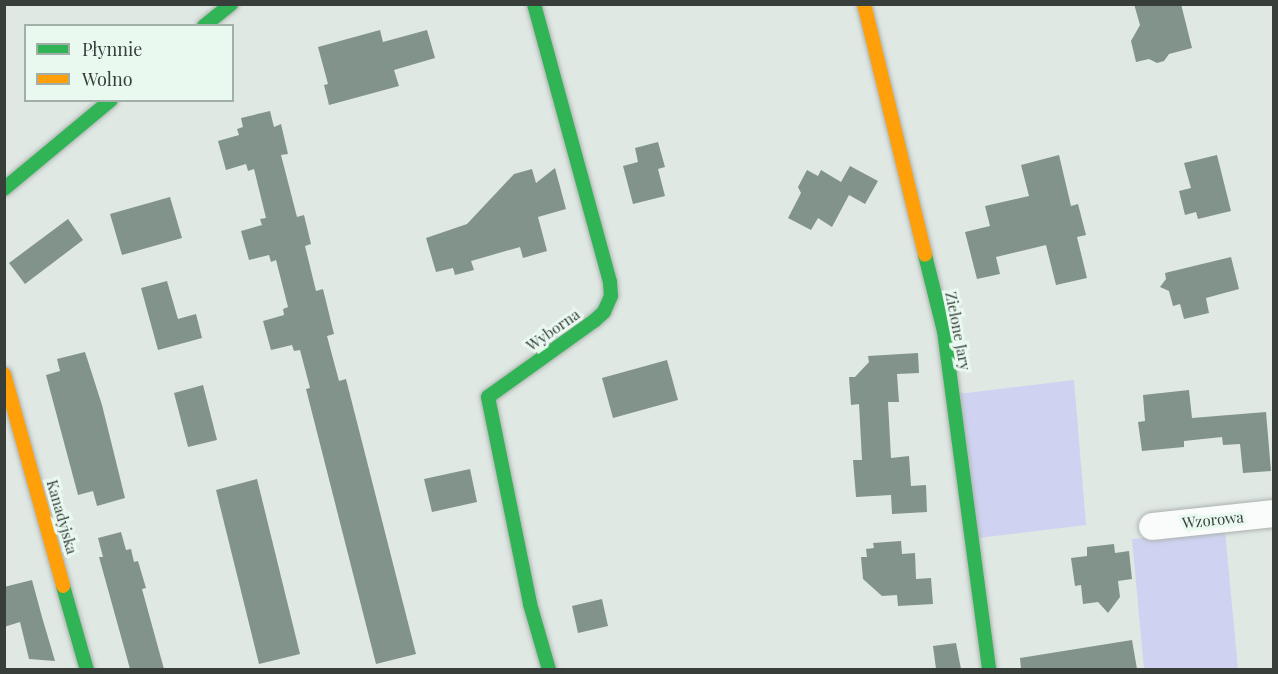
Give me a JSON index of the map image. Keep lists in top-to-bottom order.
{
  "streets": {
    "street": [
      "Wyborna",
      "Zielone Jary",
      "Kanadyjska",
      "Wzorowa"
    ]
  },
  "legend": ["Płynnie", "Wolno"]
}
